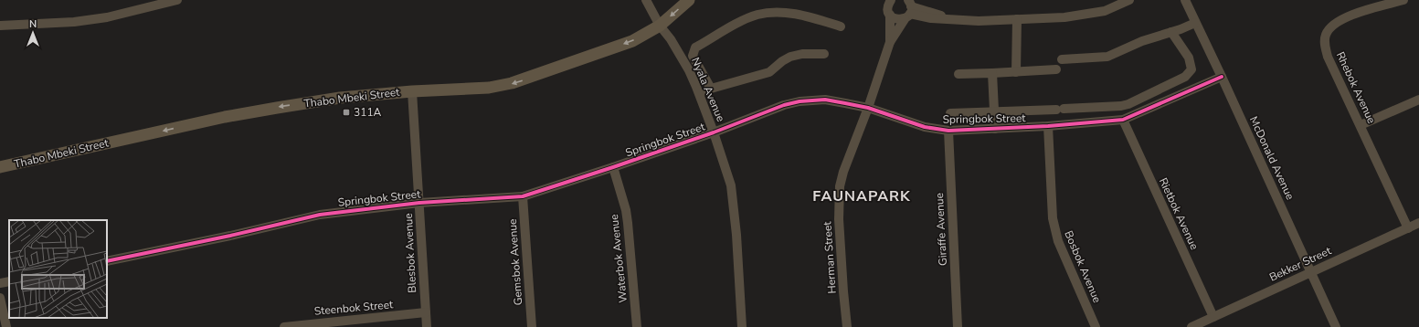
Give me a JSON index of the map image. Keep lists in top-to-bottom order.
{
  "streets": {
    "main road": ["Thabo Mbeki Street"],
    "street": [
      "Rhebok Avenue",
      "Nyala Avenue",
      "Springbok Street",
      "McDonald Avenue",
      "Rietbok Avenue",
      "Giraffe Avenue",
      "Blesbok Avenue",
      "Herman Street",
      "Waterbok Avenue",
      "Gemsbok Avenue",
      "Bekker Street",
      "Bosbok Avenue",
      "Steenbok Street"
    ]
  },
  "crossings": [
    ["Rhebok Avenue", "Bekker Street"],
    ["Nyala Avenue", "Thabo Mbeki Street"],
    ["Nyala Avenue", "Springbok Street"],
    ["Thabo Mbeki Street", "Blesbok Avenue"],
    ["Springbok Street", "McDonald Avenue"],
    ["Springbok Street", "Rietbok Avenue"],
    ["Springbok Street", "Giraffe Avenue"],
    ["Springbok Street", "Blesbok Avenue"],
    ["Springbok Street", "Herman Street"],
    ["Springbok Street", "Waterbok Avenue"],
    ["Springbok Street", "Gemsbok Avenue"],
    ["Springbok Street", "Bosbok Avenue"],
    ["McDonald Avenue", "Bekker Street"],
    ["Rietbok Avenue", "Bekker Street"],
    ["Blesbok Avenue", "Steenbok Street"]
  ],
  "one_way": ["Thabo Mbeki Street"],
  "districts": ["FAUNAPARK"],
  "places": {
    "transit": ["311A"]
  },
  "north": "top"
}
